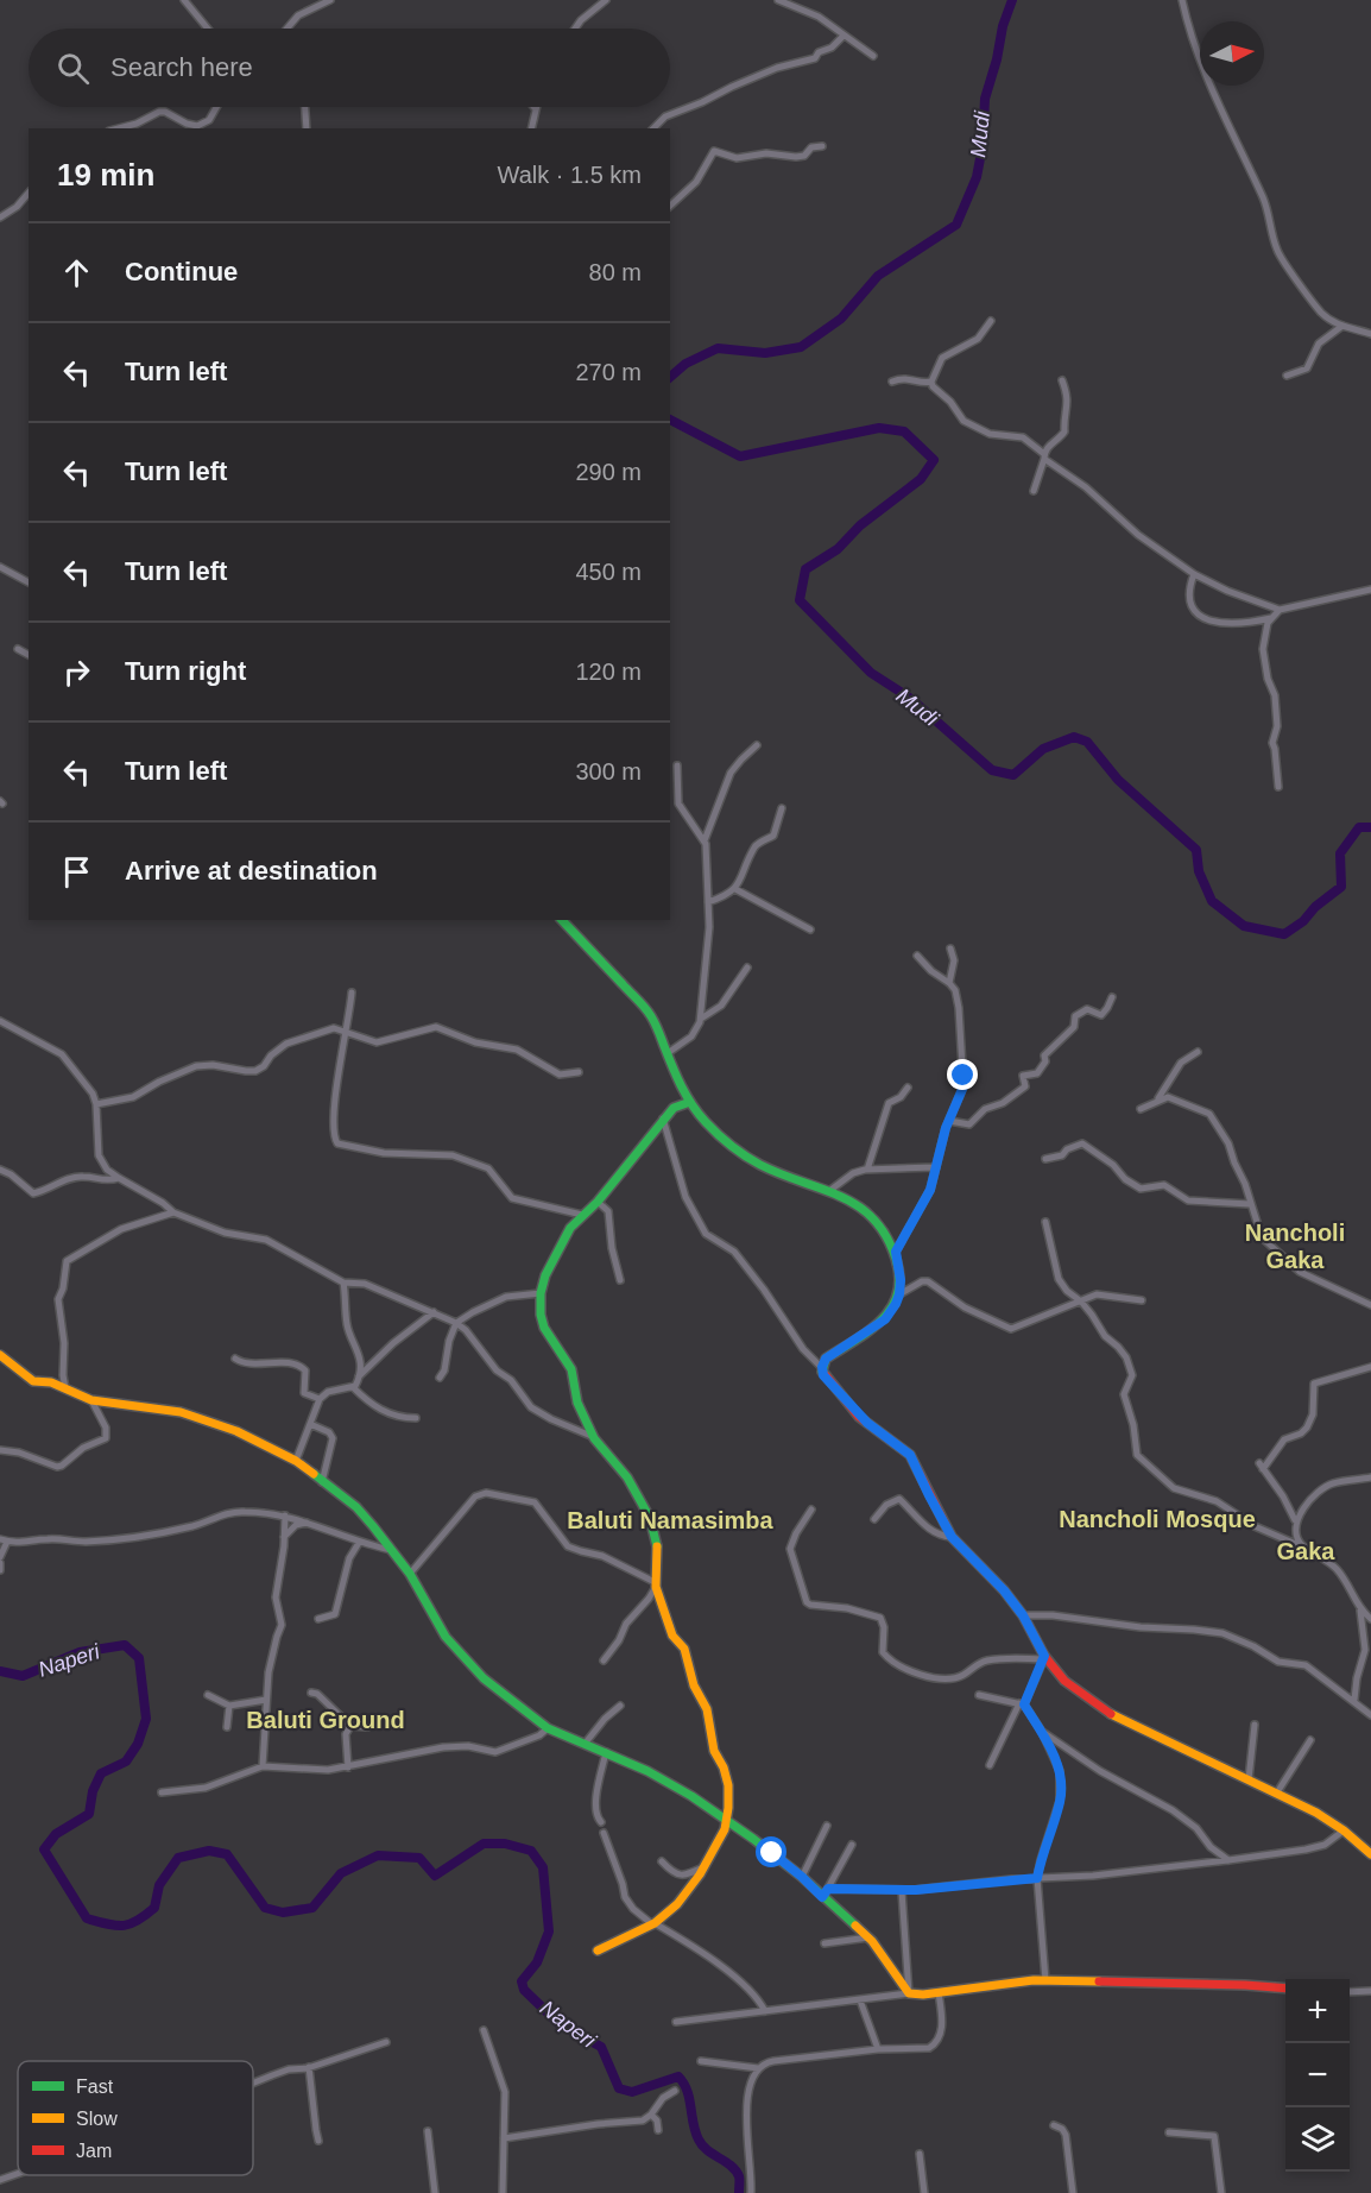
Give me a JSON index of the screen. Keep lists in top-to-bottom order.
{
  "districts": [
    "Nancholi Gaka",
    "Nancholi Mosque",
    "Baluti Namasimba",
    "Gaka",
    "Baluti Ground"
  ],
  "water": ["Mudi", "Naperi"],
  "legend": ["Fast", "Slow", "Jam"],
  "north": "right",
  "page": {
    "search": "Search here",
    "heading": ["19 min", "Walk · 1.5 km"],
    "list": [
      ["Continue", "80 m"],
      ["Turn left", "270 m"],
      ["Turn left", "290 m"],
      ["Turn left", "450 m"],
      ["Turn right", "120 m"],
      ["Turn left", "300 m"],
      "Arrive at destination"
    ],
    "map_buttons": ["+", "−"]
  }
}
